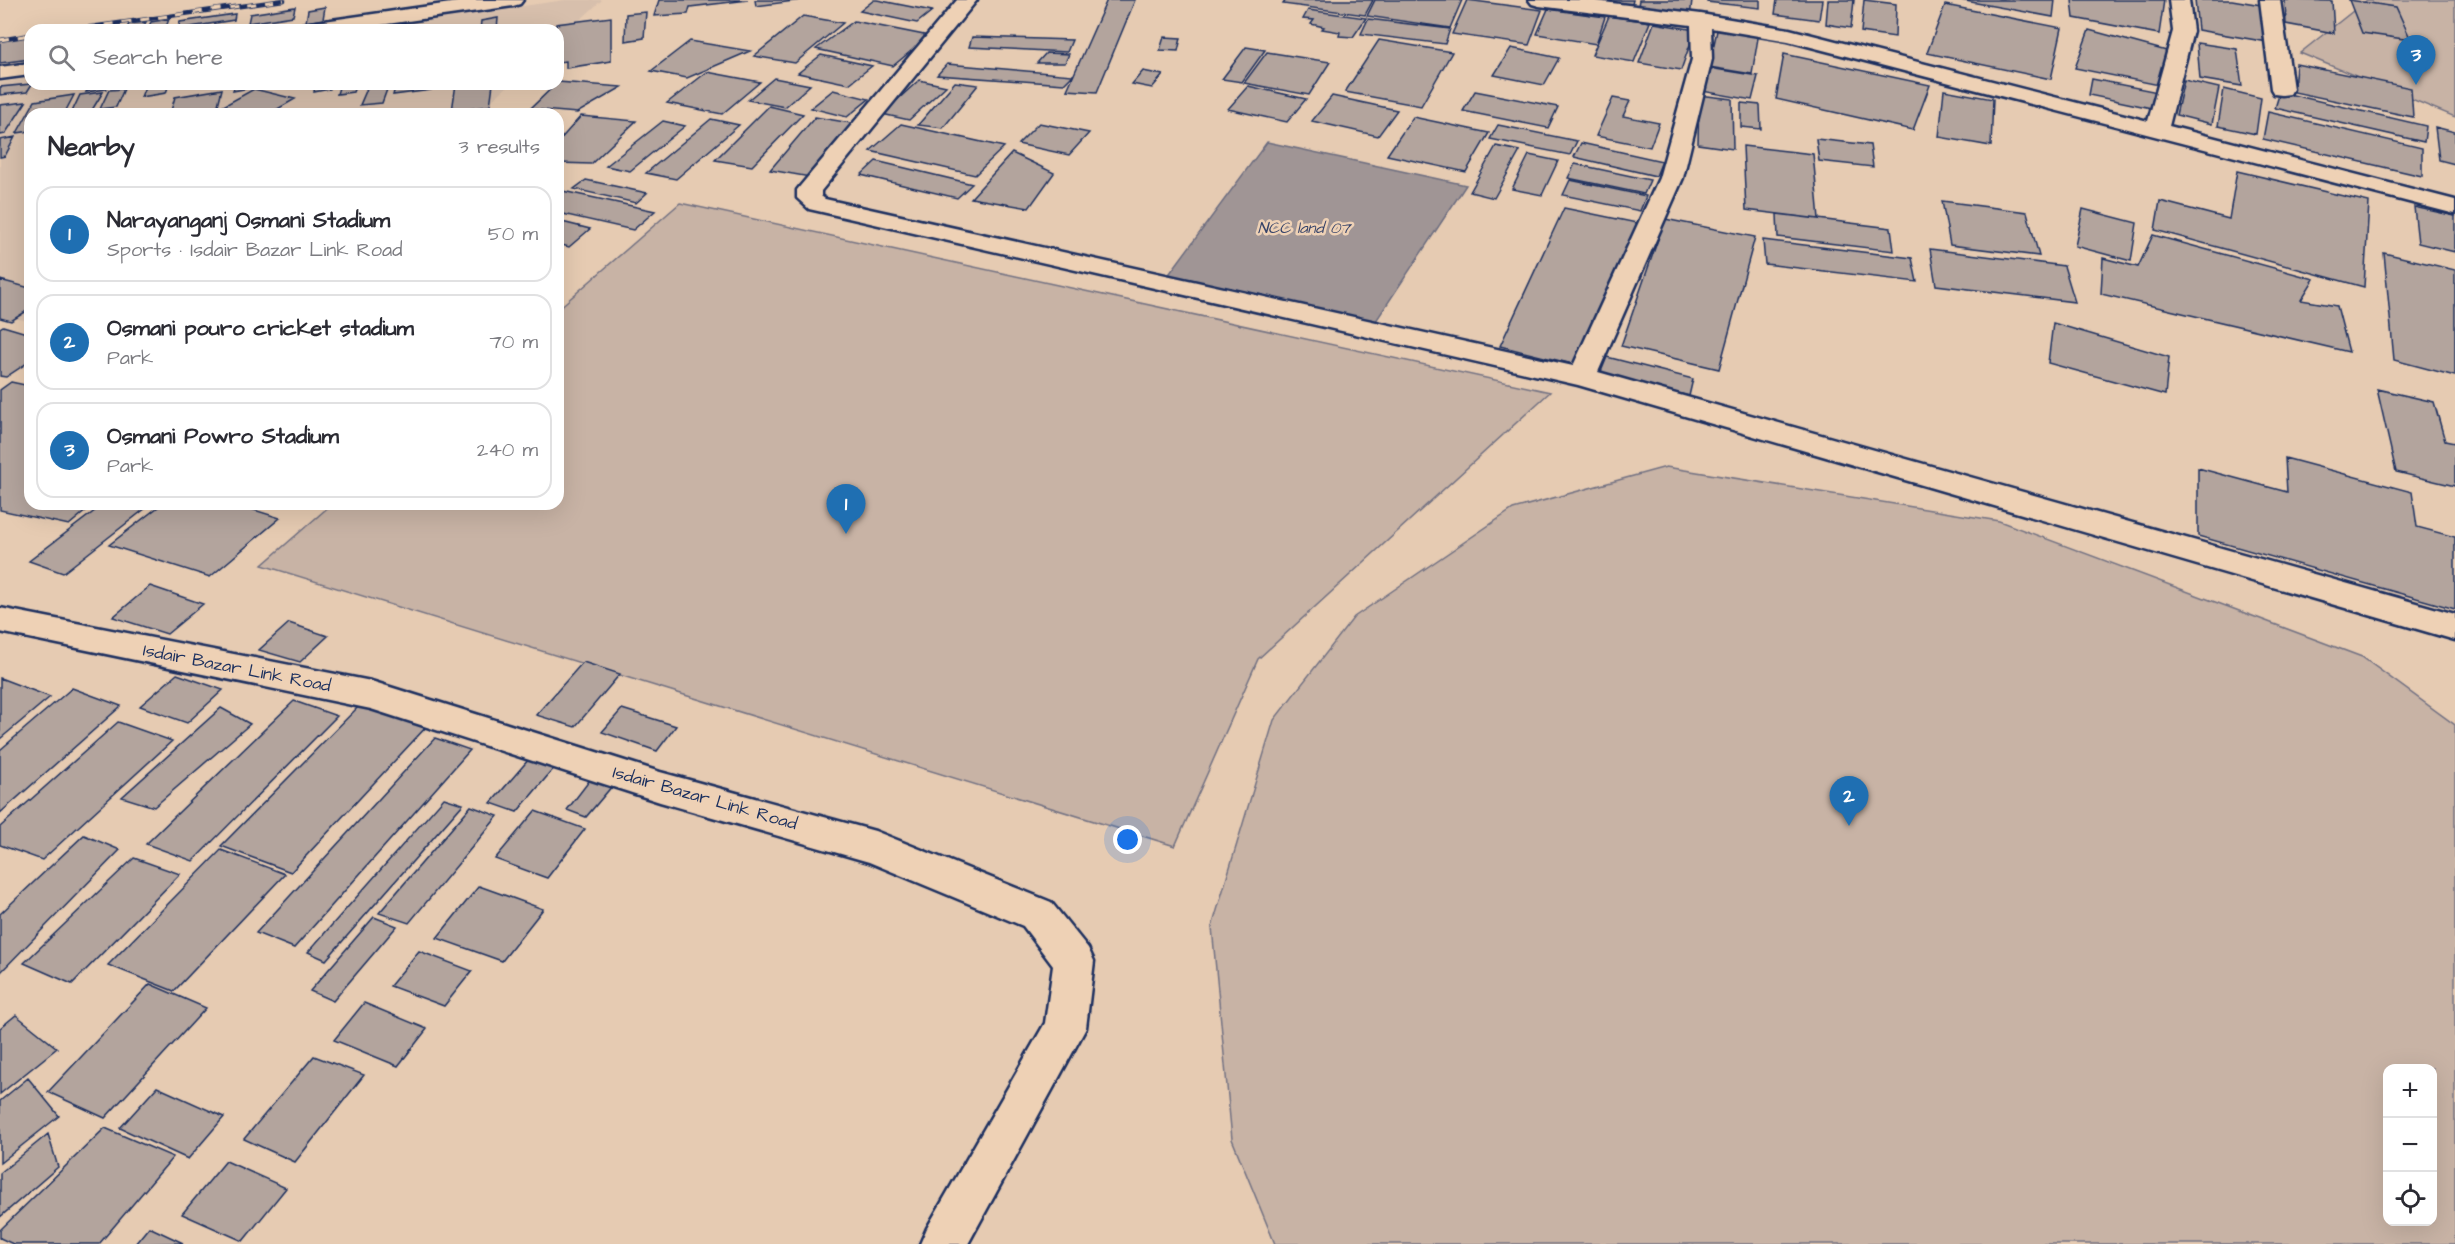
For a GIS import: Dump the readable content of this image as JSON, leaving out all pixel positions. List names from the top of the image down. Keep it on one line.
{"streets":{"street":["Isdair Bazar Link Road"]},"water":["NCC land 07"],"page":{"search":"Search here","pins":["3","1","2"],"heading":["Nearby","3 results"],"list":[{"mark":"1","name":"Narayanganj Osmani Stadium","note":"Sports · Isdair Bazar Link Road","value":"50 m"},{"mark":"2","name":"Osmani pouro cricket stadium","note":"Park","value":"70 m"},{"mark":"3","name":"Osmani Powro Stadium","note":"Park","value":"240 m"}],"map_buttons":["+","−"]}}
